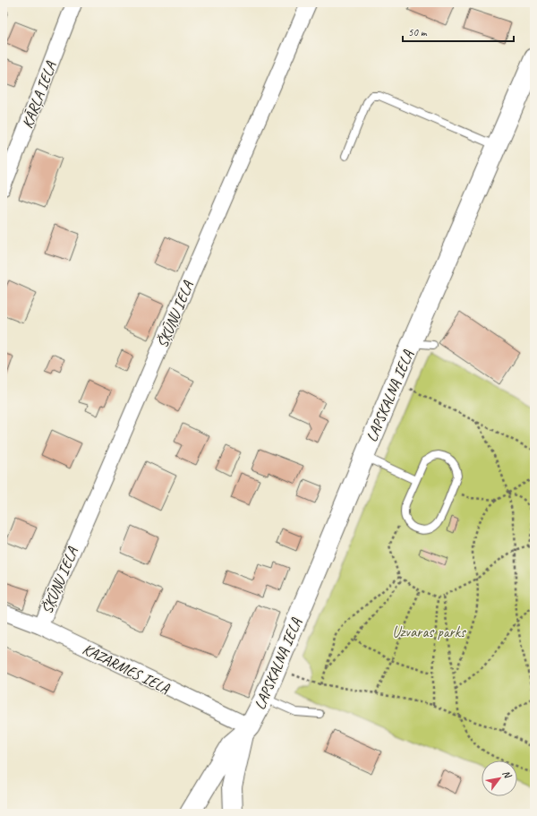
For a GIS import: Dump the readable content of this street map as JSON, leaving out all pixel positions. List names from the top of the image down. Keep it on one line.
{"streets":{"main road":["LAPSKALNA IELA"],"street":["KĀRĻA IELA","ŠĶŪŅU IELA","KAZARMES IELA"]},"crossings":[["ŠĶŪŅU IELA","KAZARMES IELA"],["LAPSKALNA IELA","KAZARMES IELA"]],"parks":["Uzvaras parks"],"scale_bar":"50 m","north":"top right"}
